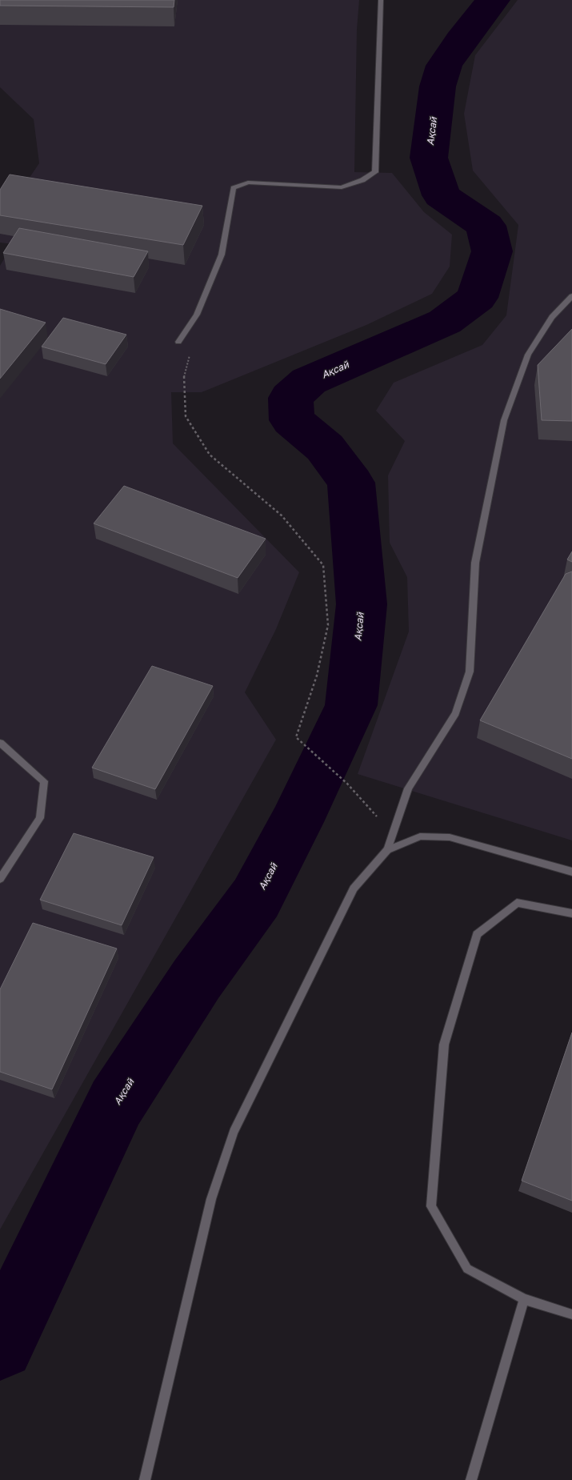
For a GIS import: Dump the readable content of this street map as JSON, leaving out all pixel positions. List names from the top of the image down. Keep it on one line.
{"water":["Ақсай"]}
